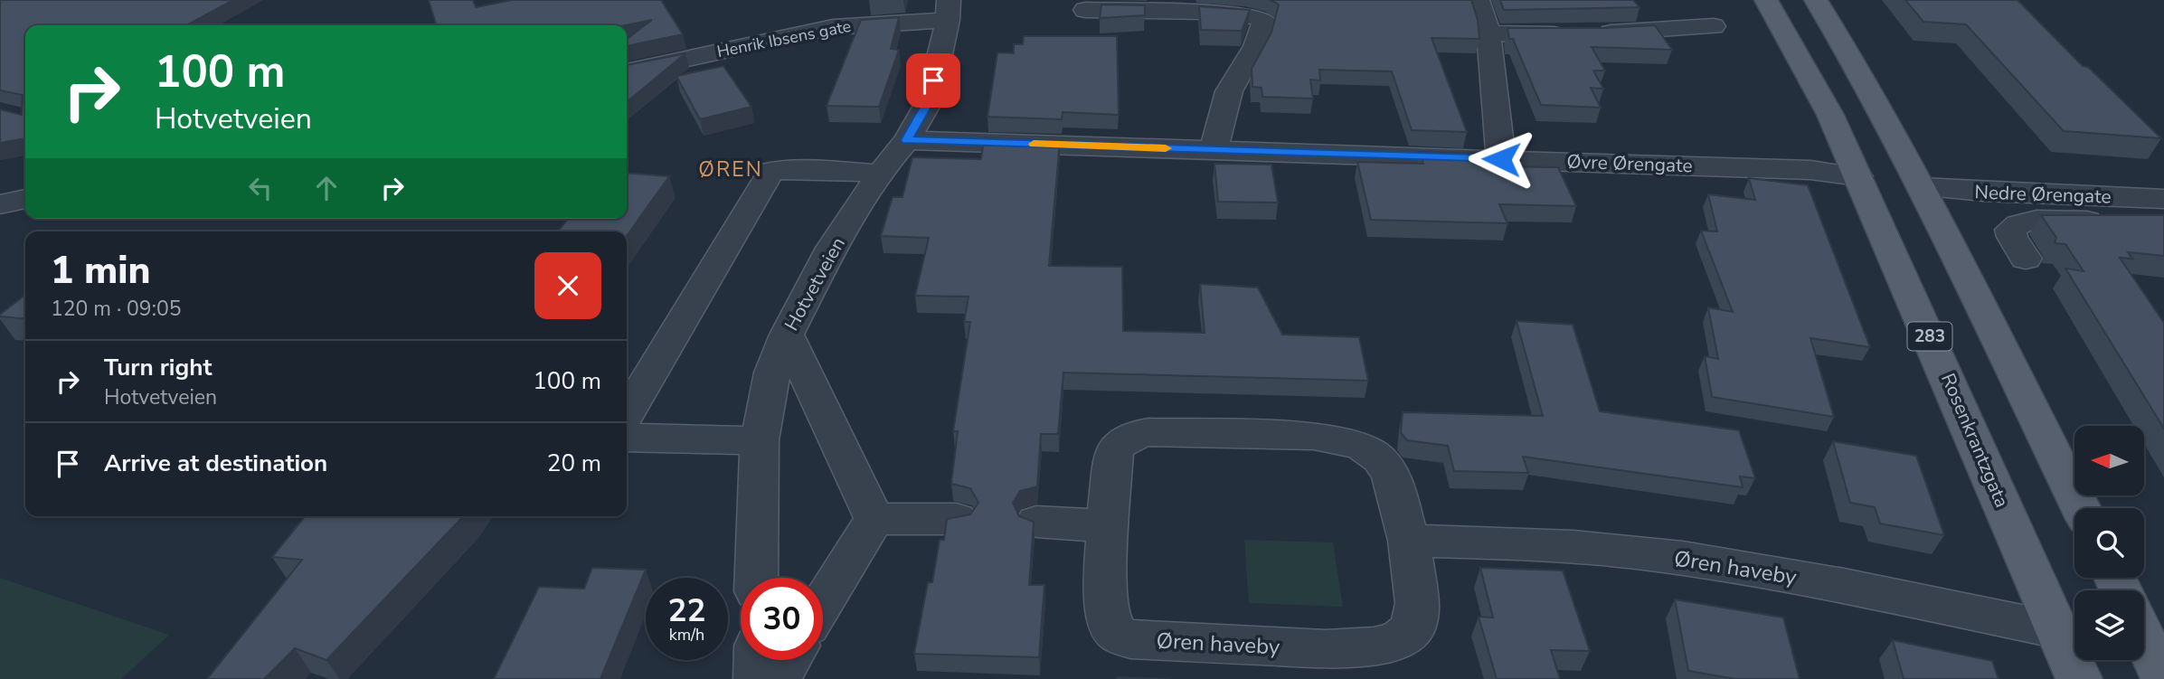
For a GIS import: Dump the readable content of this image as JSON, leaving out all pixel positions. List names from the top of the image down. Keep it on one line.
{"streets":{"main road":["283","Rosenkrantzgata"],"street":["Henrik Ibsens gate","Øvre Ørengate","Nedre Ørengate","Hotvetveien","Øren haveby"]},"crossings":[["Henrik Ibsens gate","Hotvetveien"],["Øvre Ørengate","Hotvetveien"],["Øvre Ørengate","Rosenkrantzgata"],["Rosenkrantzgata","Øren haveby"]],"districts":["ØREN"],"north":"left","page":{"turn":["100 m","Hotvetveien"],"heading":["1 min","120 m · 09:05"],"list":[{"name":"Turn right","note":"Hotvetveien","value":"100 m"},{"name":"Arrive at destination","value":"20 m"}],"speed":"22 km/h","limit":"30"}}
